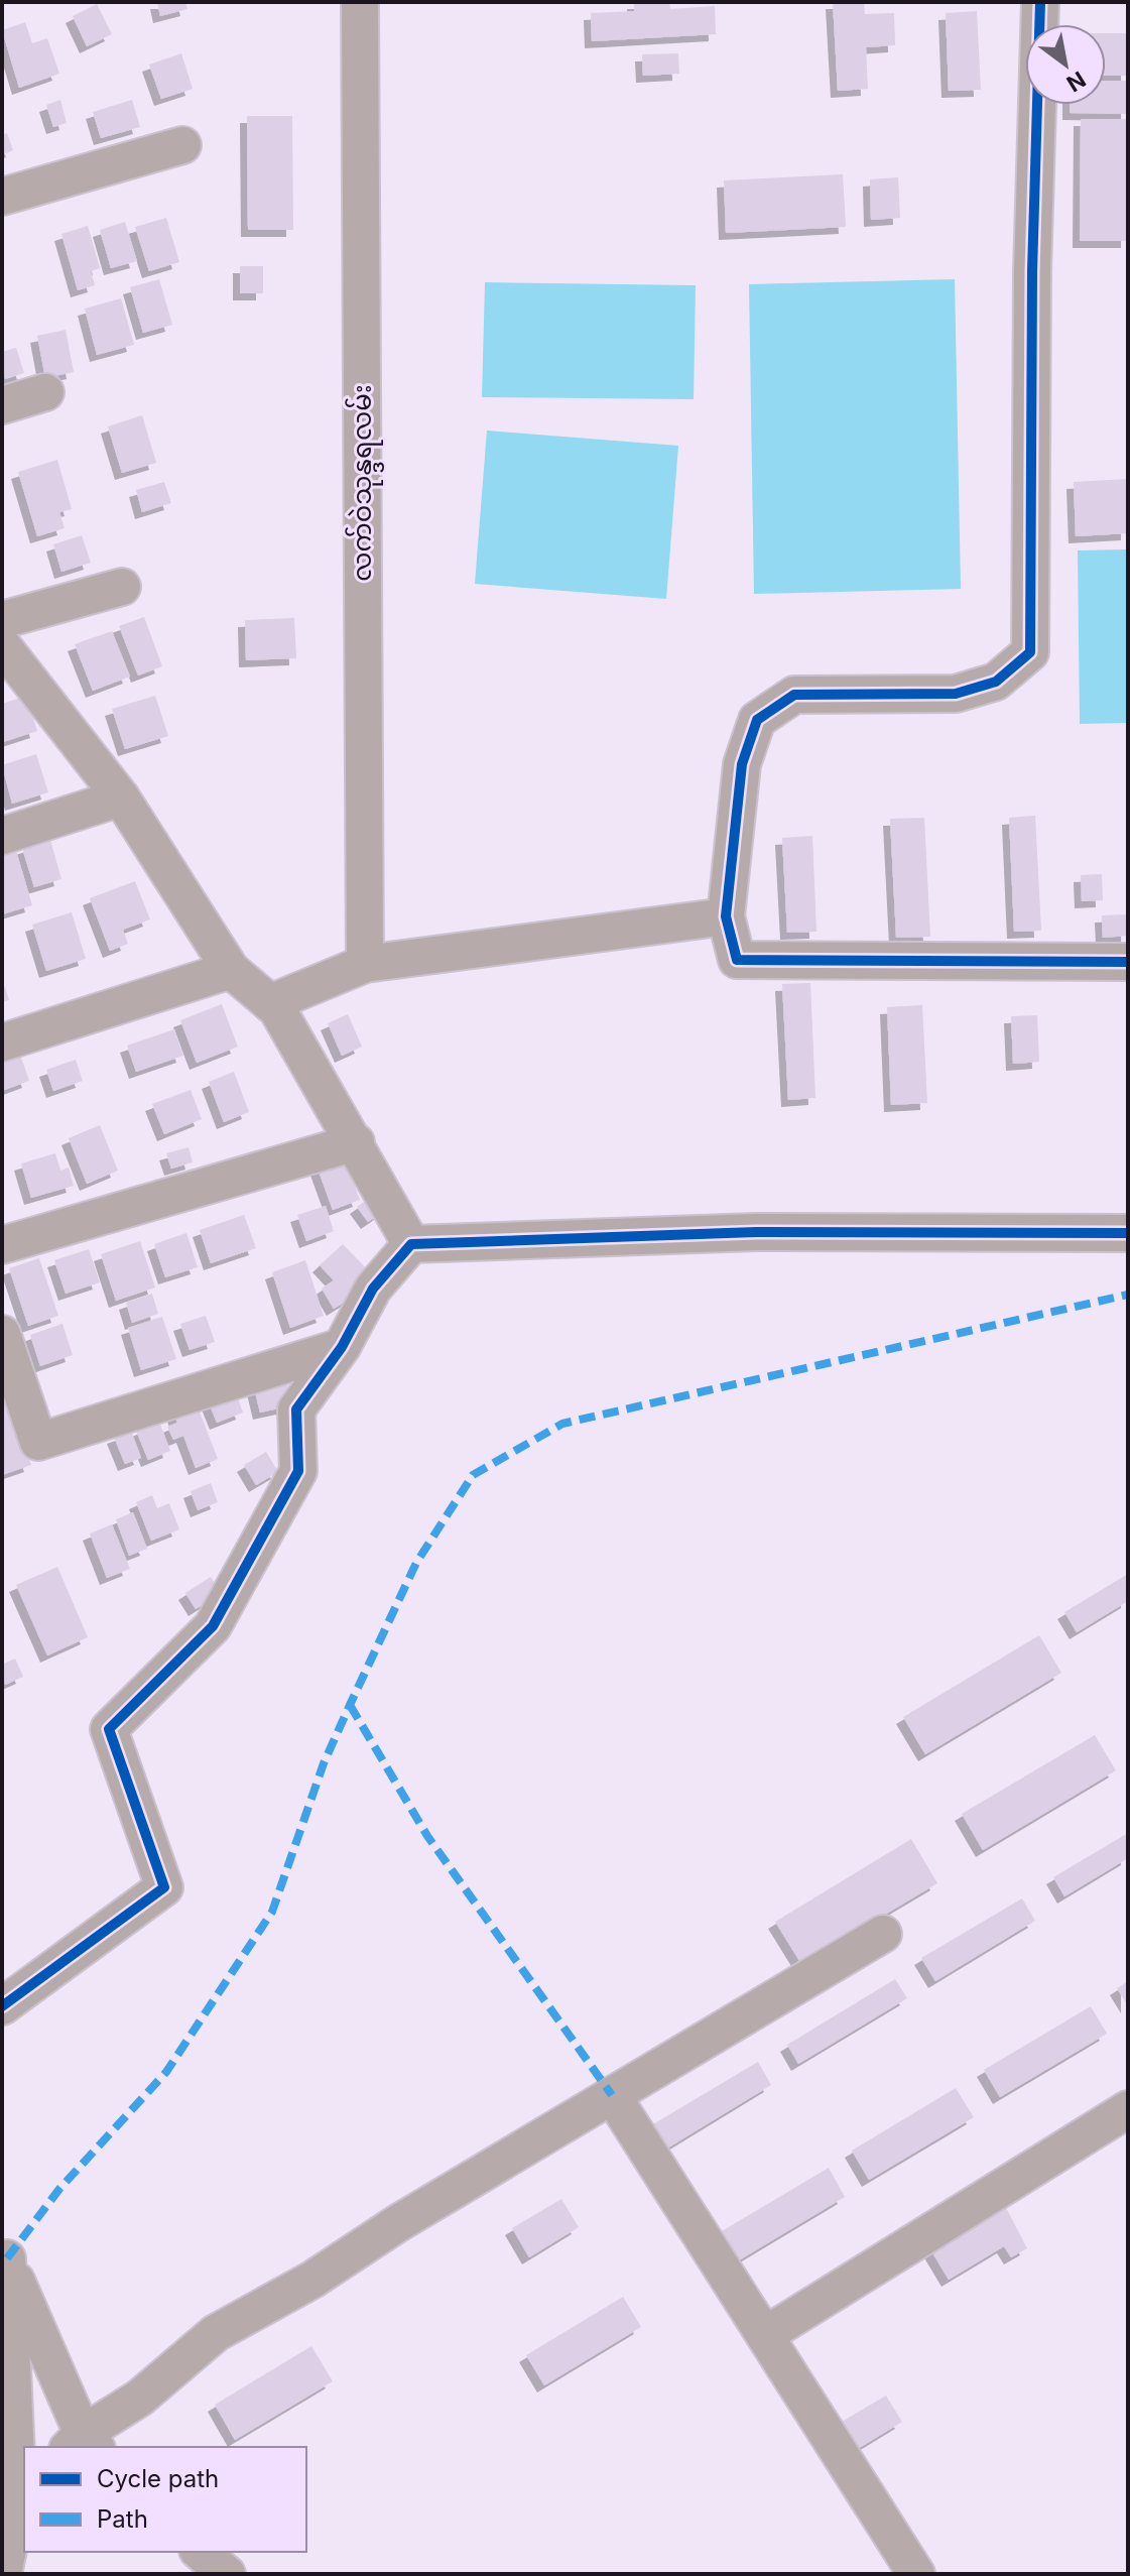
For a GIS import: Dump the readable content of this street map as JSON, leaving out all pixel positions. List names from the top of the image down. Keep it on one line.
{"streets":{"street":["လက်ဝဲသုန္ဒရလမ်း"]},"legend":["Cycle path","Path"],"north":"bottom right"}
